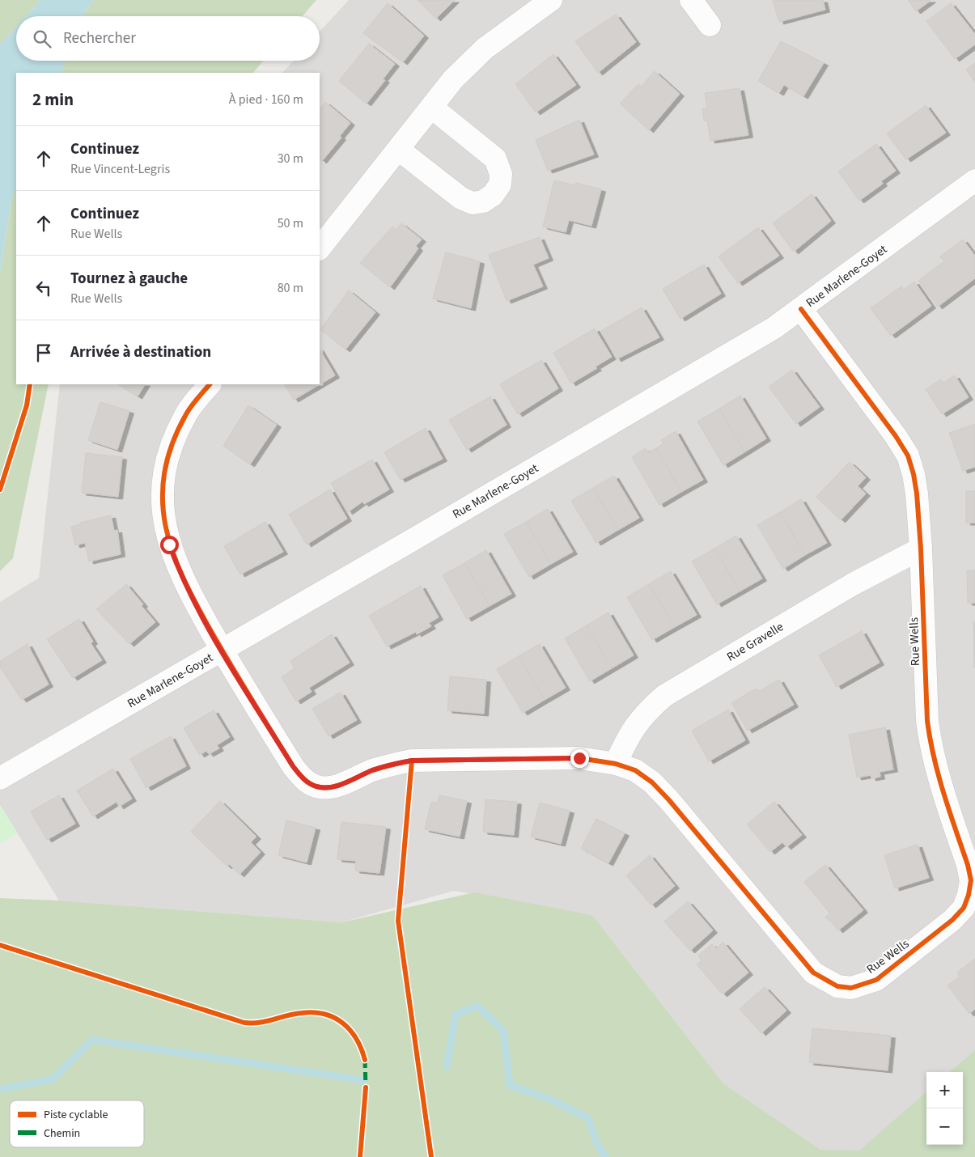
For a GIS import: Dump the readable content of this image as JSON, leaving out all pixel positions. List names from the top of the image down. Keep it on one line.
{"streets":{"street":["Rue Marlene-Goyet","Rue Gravelle","Rue Wells"]},"crossings":[["Rue Marlene-Goyet","Rue Wells"],["Rue Gravelle","Rue Wells"]],"legend":["Piste cyclable","Chemin"],"page":{"search":"Rechercher","heading":["2 min","À pied · 160 m"],"list":[["Continuez","Rue Vincent-Legris","30 m"],["Continuez","Rue Wells","50 m"],["Tournez à gauche","Rue Wells","80 m"],"Arrivée à destination"],"map_buttons":["+","−"]}}
